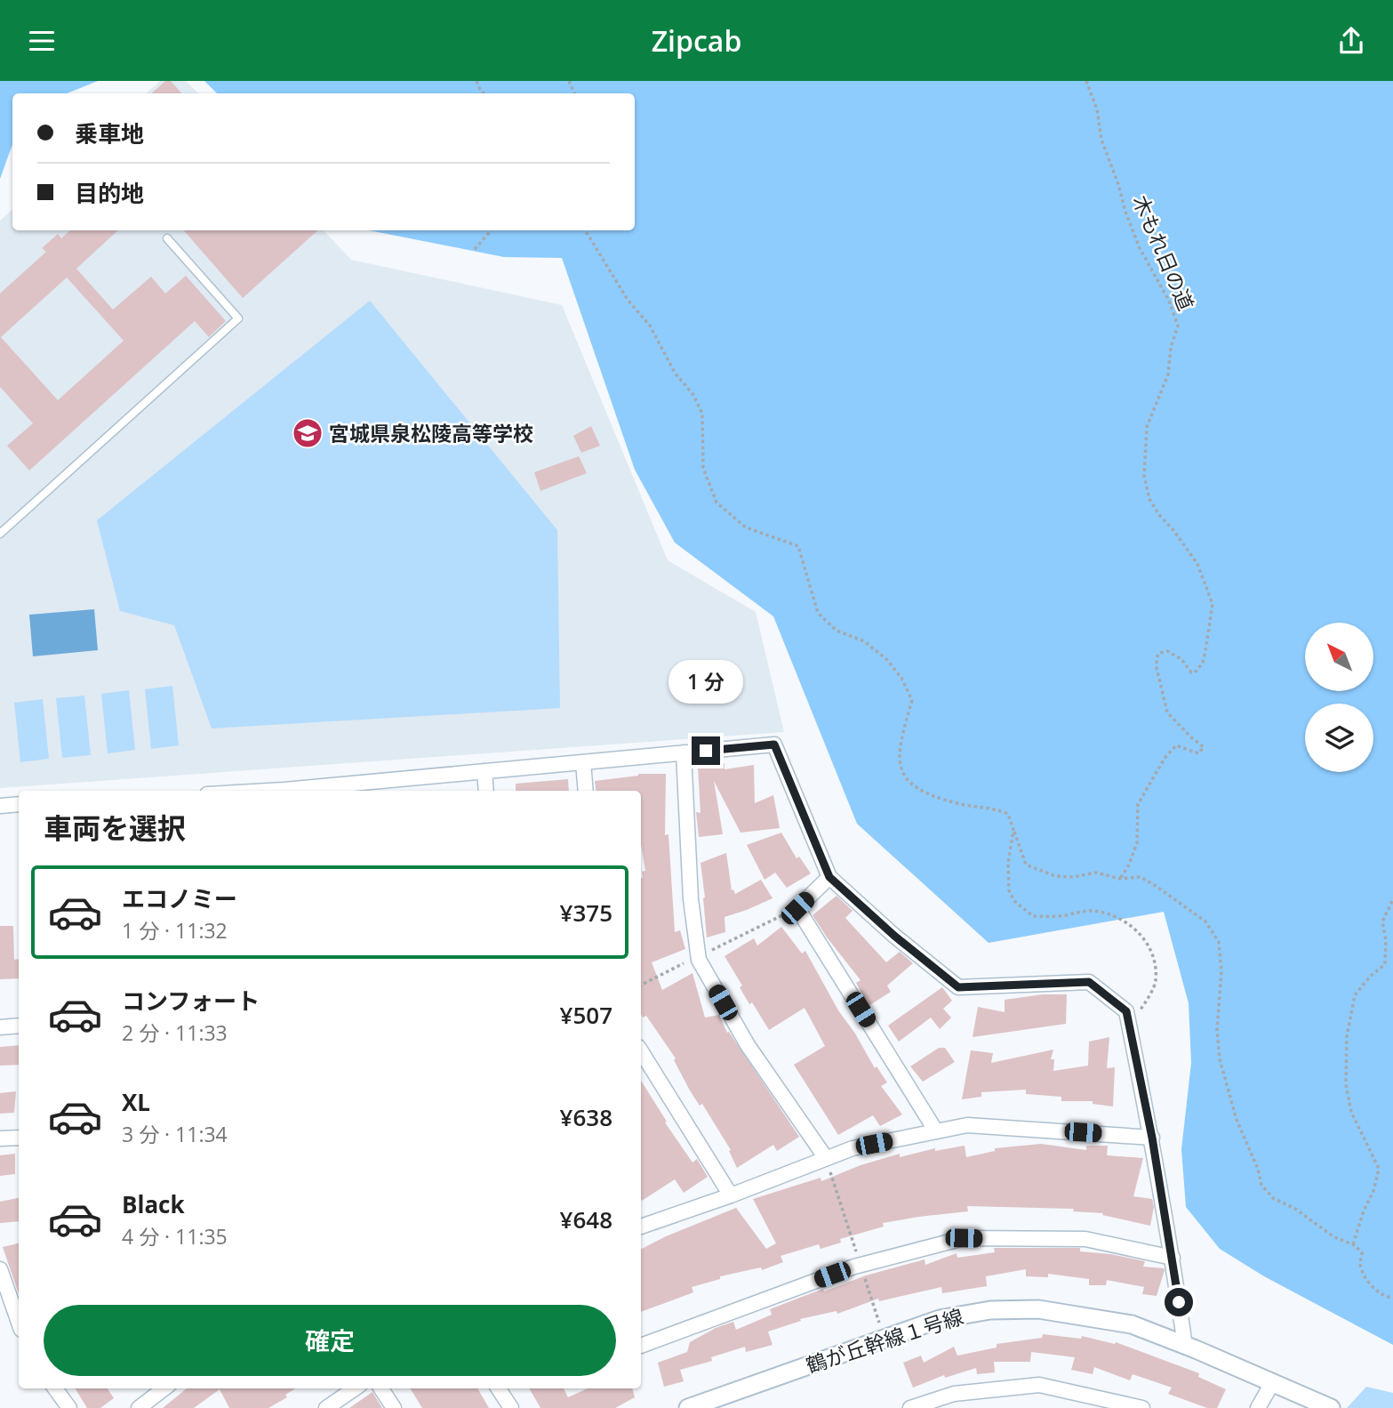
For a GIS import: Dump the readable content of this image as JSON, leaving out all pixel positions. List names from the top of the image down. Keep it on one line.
{"streets":{"street":["鶴が丘幹線１号線"],"path":["木もれ日の道"]},"places":{"school or university":["宮城県泉松陵高等学校"]},"north":"top left","page":{"header":"Zipcab","banner":["乗車地","目的地"],"bubble":"1 分","heading":"車両を選択","list":[{"name":"エコノミー","note":"1 分 · 11:32","value":"¥375"},{"name":"コンフォート","note":"2 分 · 11:33","value":"¥507"},{"name":"XL","note":"3 分 · 11:34","value":"¥638"},{"name":"Black","note":"4 分 · 11:35","value":"¥648"}],"buttons":"確定"}}
